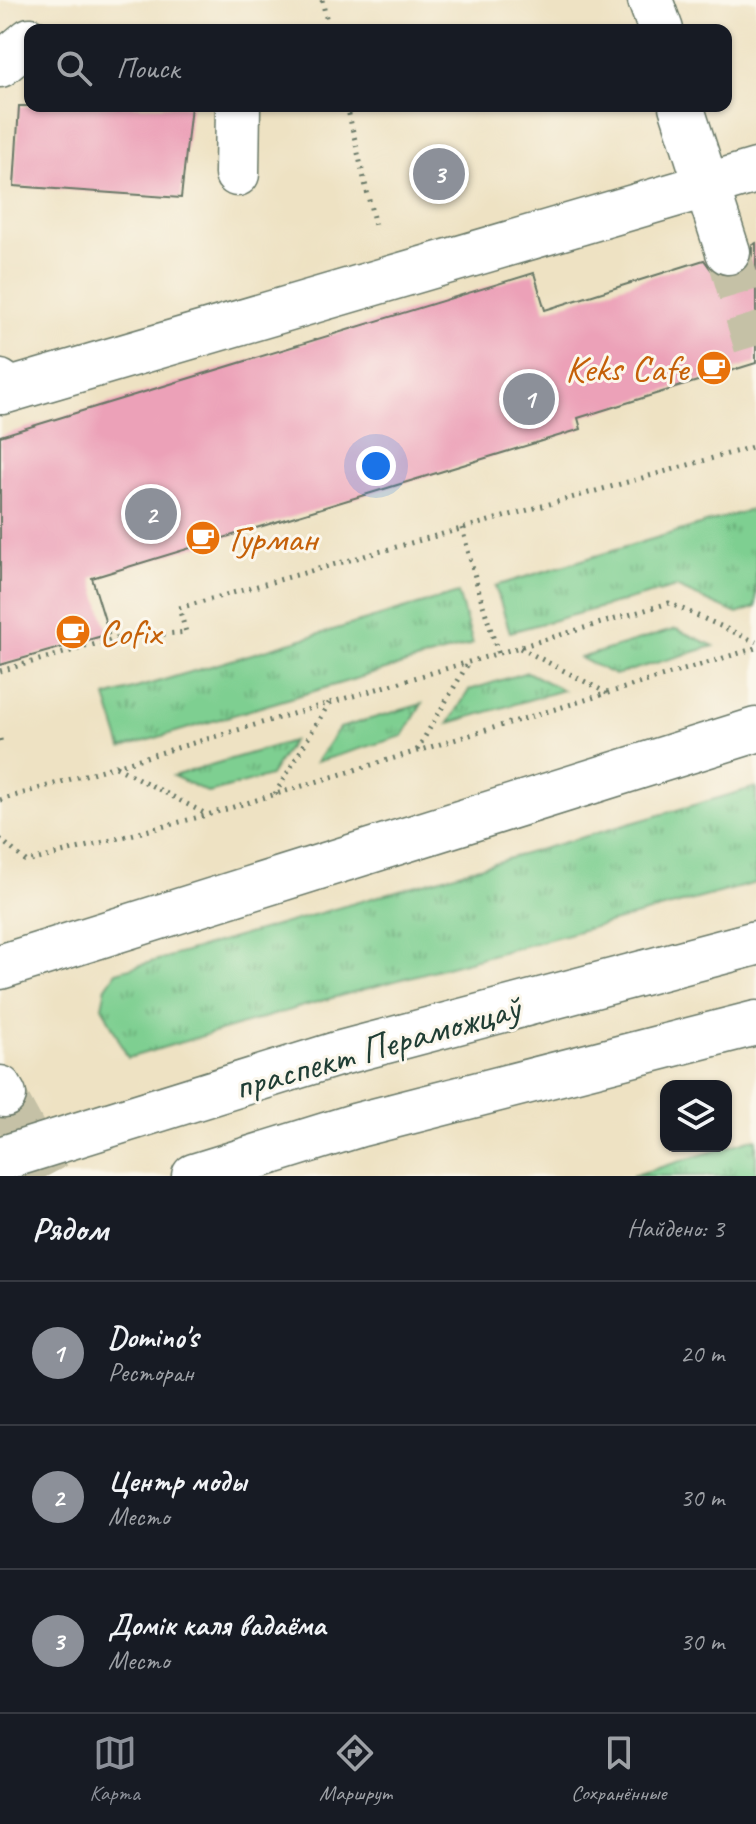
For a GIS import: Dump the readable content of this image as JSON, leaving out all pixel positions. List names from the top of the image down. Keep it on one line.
{"streets":{"main road":["праспект Пераможцаў"]},"places":{"cafe":["Keks Cafe","Гурман","Cofix"]},"page":{"search":"Поиск","pins":["3","1","2"],"heading":["Рядом","Найдено: 3"],"list":[{"mark":"1","name":"Domino's","note":"Ресторан","value":"20 m"},{"mark":"2","name":"Центр моды","note":"Место","value":"30 m"},{"mark":"3","name":"Домік каля вадаёма","note":"Место","value":"30 m"}],"nav":["Карта","Маршрут","Сохранённые"]}}
